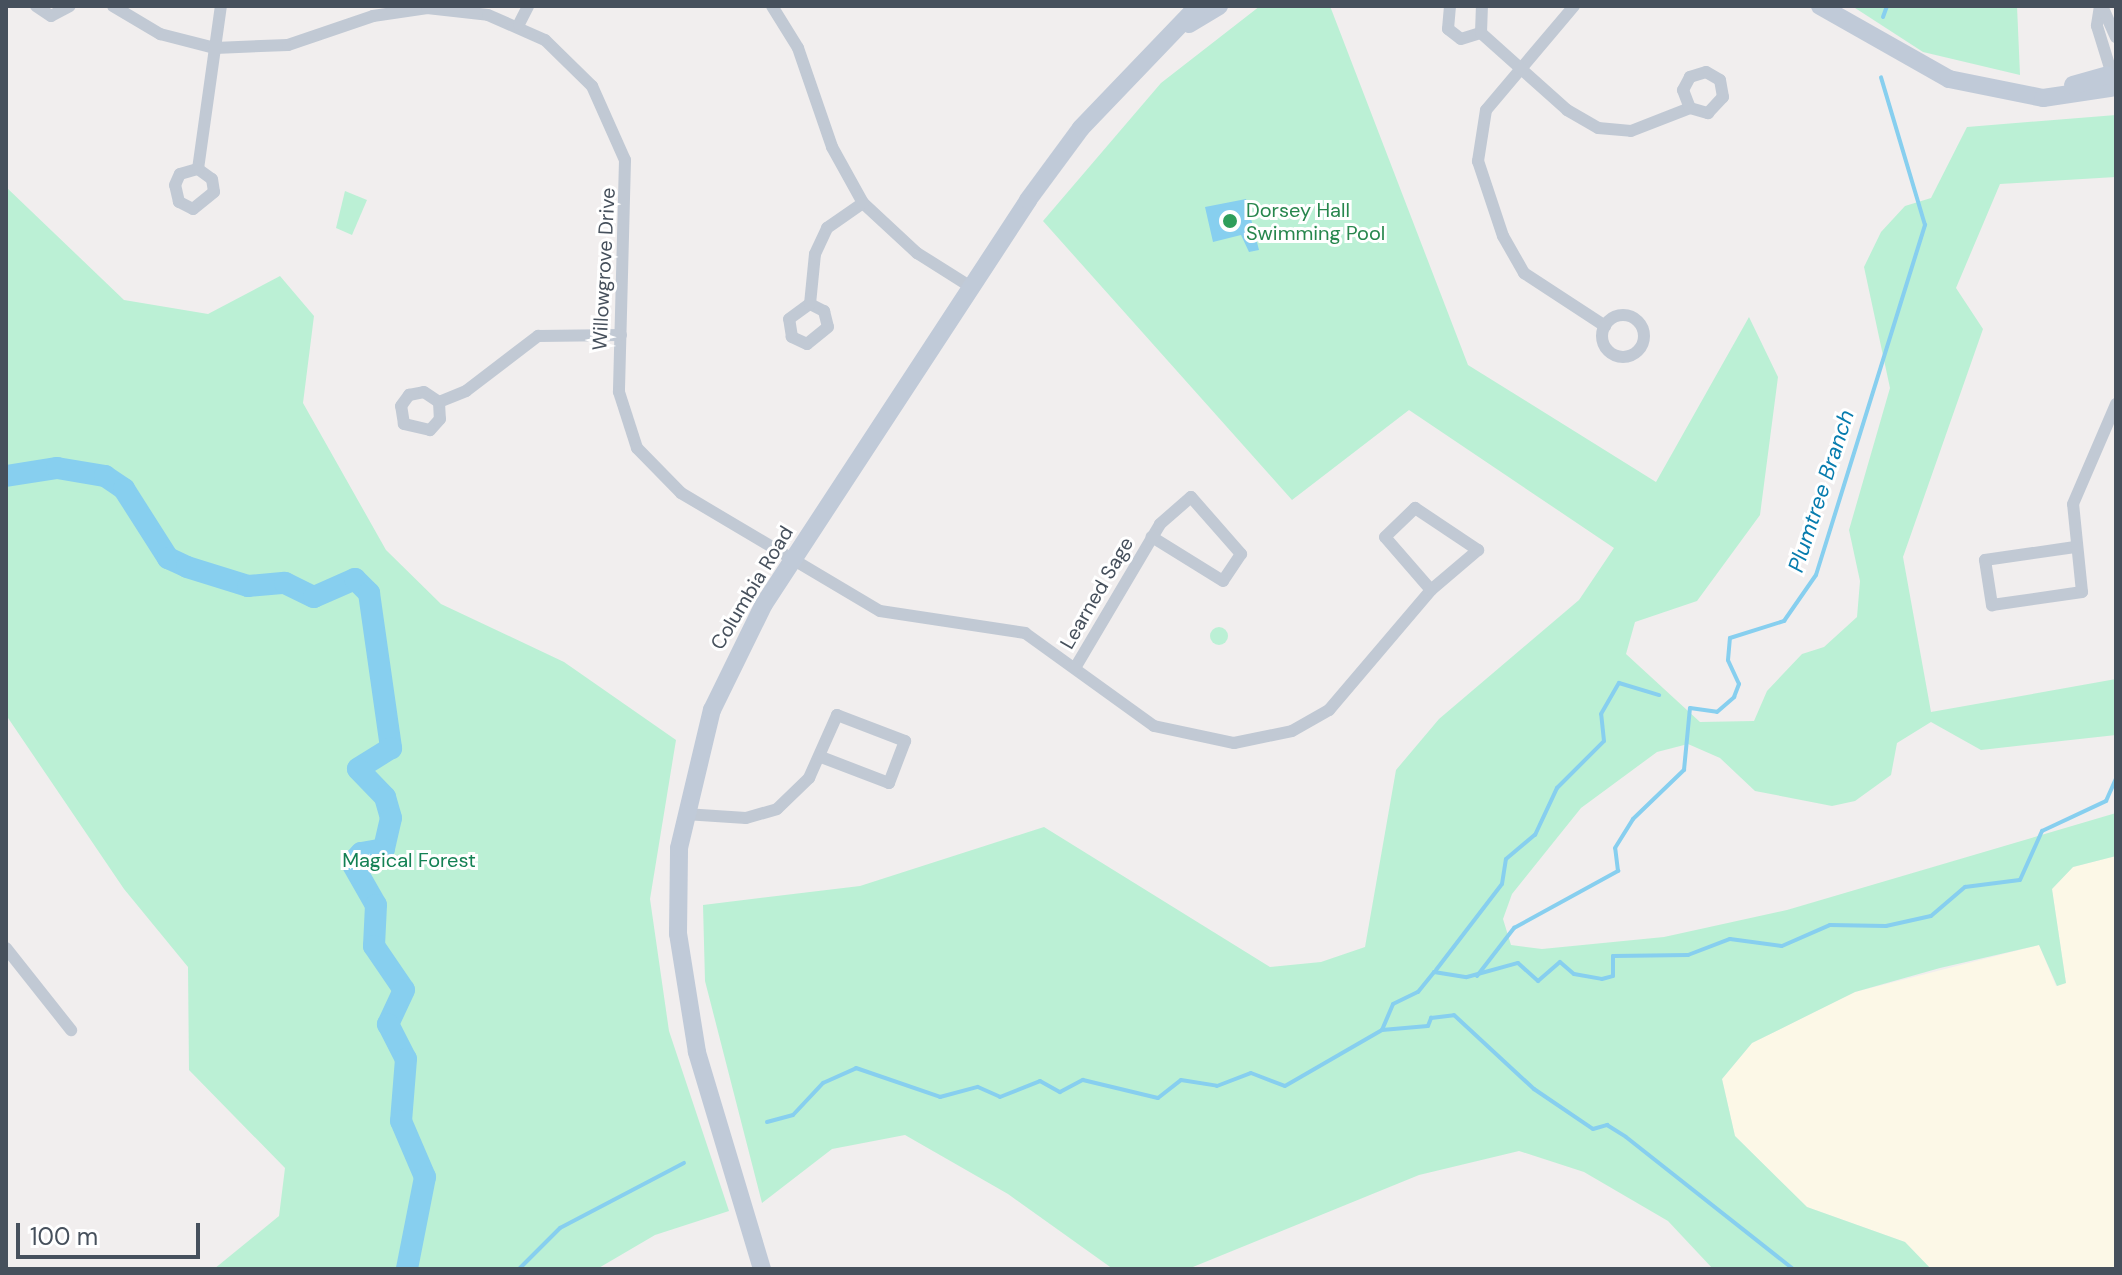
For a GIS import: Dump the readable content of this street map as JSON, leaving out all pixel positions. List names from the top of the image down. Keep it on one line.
{"streets":{"street":["Willowgrove Drive","Columbia Road","Learned Sage"]},"crossings":[["Willowgrove Drive","Columbia Road"],["Willowgrove Drive","Learned Sage"]],"water":["Plumtree Branch"],"parks":["Magical Forest"],"places":["Dorsey Hall Swimming Pool"],"scale_bar":"100 m"}
